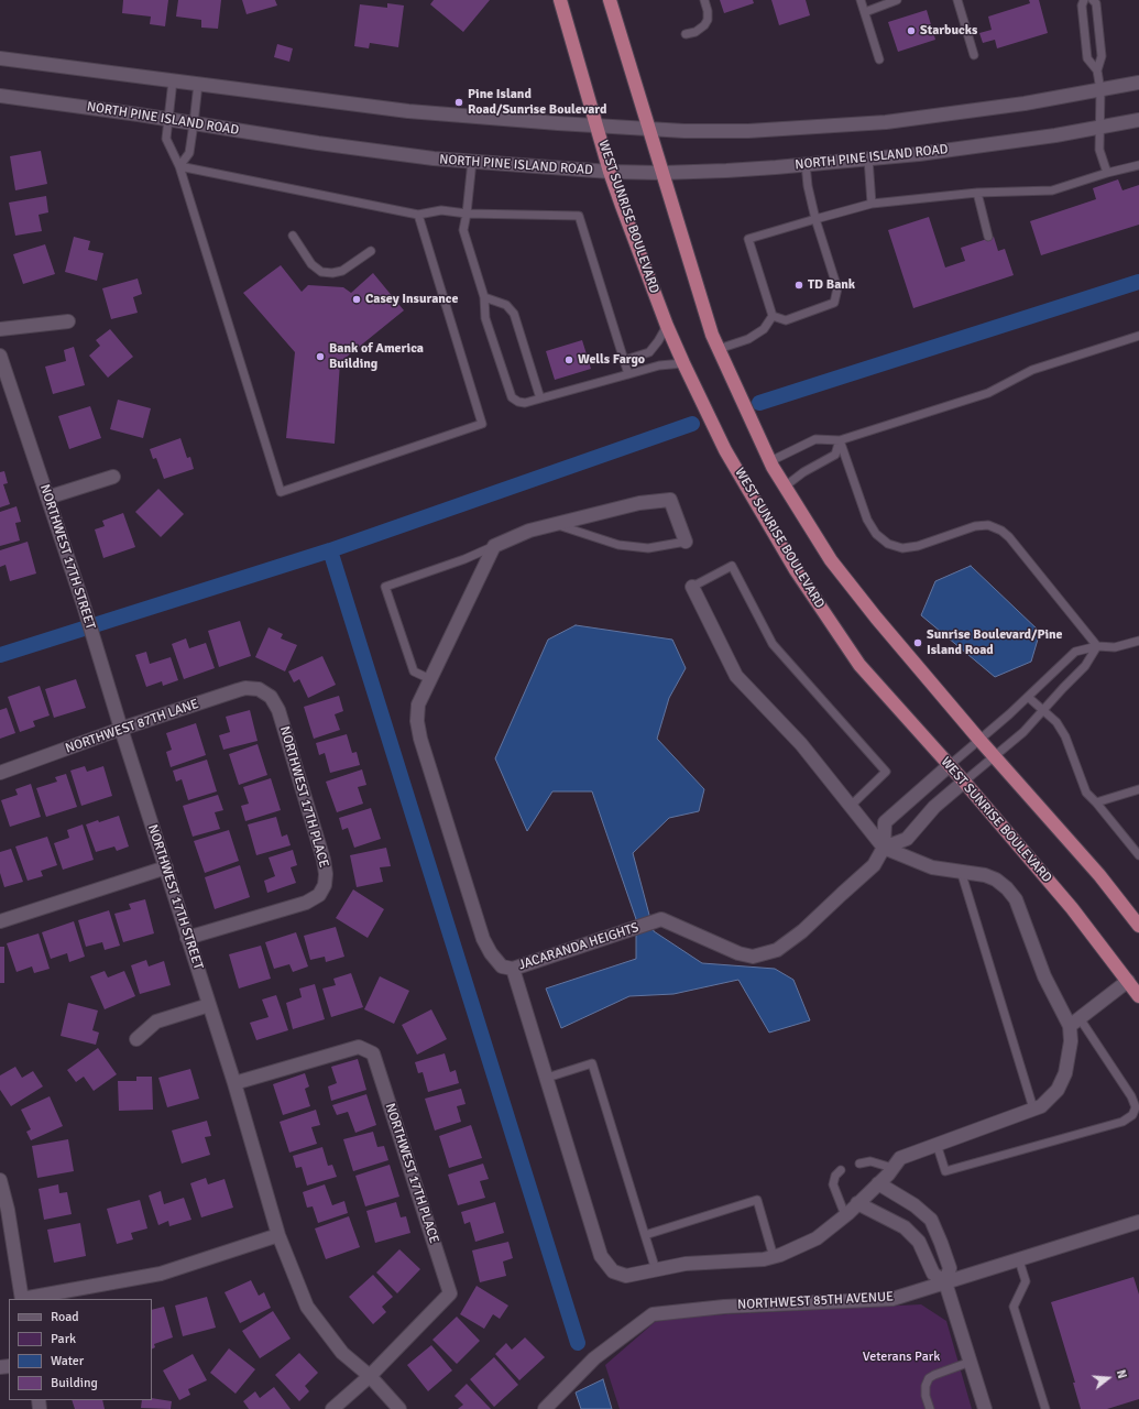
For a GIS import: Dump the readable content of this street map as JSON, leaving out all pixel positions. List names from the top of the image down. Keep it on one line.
{"streets":{"highway":["WEST SUNRISE BOULEVARD"],"street":["NORTH PINE ISLAND ROAD","NORTHWEST 17TH STREET","NORTHWEST 87TH LANE","NORTHWEST 17TH PLACE","JACARANDA HEIGHTS","NORTHWEST 85TH AVENUE"]},"crossings":[["NORTH PINE ISLAND ROAD","WEST SUNRISE BOULEVARD"],["WEST SUNRISE BOULEVARD","JACARANDA HEIGHTS"],["NORTHWEST 17TH STREET","NORTHWEST 87TH LANE"],["NORTHWEST 17TH STREET","NORTHWEST 17TH PLACE"],["NORTHWEST 87TH LANE","NORTHWEST 17TH PLACE"]],"parks":["Veterans Park"],"places":["Starbucks","Pine Island Road/Sunrise Boulevard","TD Bank","Casey Insurance","Bank of America Building","Wells Fargo","Sunrise Boulevard/Pine Island Road"],"legend":["Road","Park","Water","Building"],"north":"right"}
